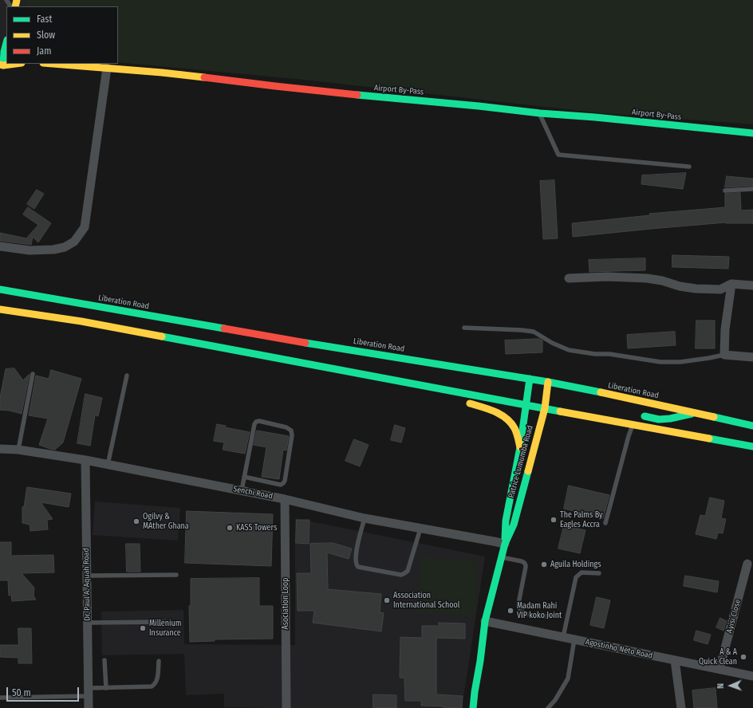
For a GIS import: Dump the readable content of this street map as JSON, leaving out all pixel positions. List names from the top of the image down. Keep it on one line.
{"streets":{"main road":["Airport By-Pass","Liberation Road","Patrice Lumumba Road"],"street":["Senchi Road","Dr. Paul A. Aquah Road","Asociation Loop","Ayisi Close","Agostinho Neto Road"]},"crossings":[["Liberation Road","Patrice Lumumba Road"],["Patrice Lumumba Road","Senchi Road"],["Patrice Lumumba Road","Agostinho Neto Road"],["Senchi Road","Dr. Paul A. Aquah Road"],["Senchi Road","Asociation Loop"],["Ayisi Close","Agostinho Neto Road"]],"places":["The Palms By Eagles Accra","Ogilvy & MAther Ghana","KASS Towers","Aguila Holdings","Association International School","Madam Rahi VIP koko Joint","Millenium Insurance","A & A Quick Clean"],"legend":["Fast","Slow","Jam"],"scale_bar":"50 m","north":"left"}
